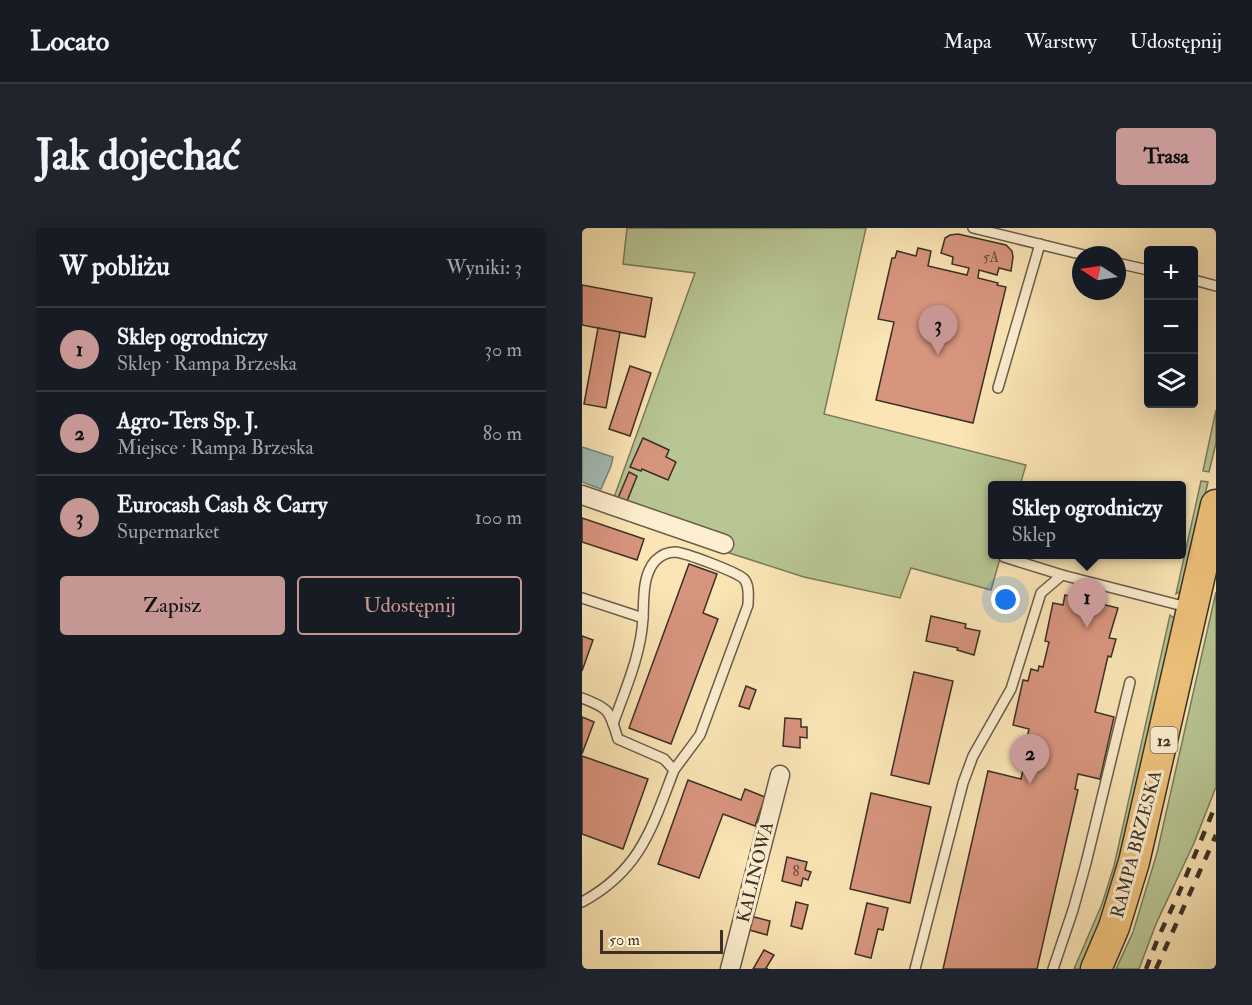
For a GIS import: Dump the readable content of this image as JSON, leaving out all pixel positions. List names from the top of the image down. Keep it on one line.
{"streets":{"highway":["12","RAMPA BRZESKA"],"street":["KALINOWA"]},"house_numbers":["5A","8"],"scale_bar":"50 m","north":"left","page":{"header":"Locato","nav":["Mapa","Warstwy","Udostępnij"],"buttons":["Trasa",["Zapisz","Udostępnij"]],"title":"Jak dojechać","heading":["W pobliżu","Wyniki: 3"],"map_buttons":["+","−"],"pins":["3","1","2"],"list":[{"mark":"1","name":"Sklep ogrodniczy","note":"Sklep · Rampa Brzeska","value":"30 m"},{"mark":"2","name":"Agro-Ters Sp. J.","note":"Miejsce · Rampa Brzeska","value":"80 m"},{"mark":"3","name":"Eurocash Cash & Carry","note":"Supermarket","value":"100 m"}],"popup":["Sklep ogrodniczy","Sklep"],"scale":"50 m"}}
